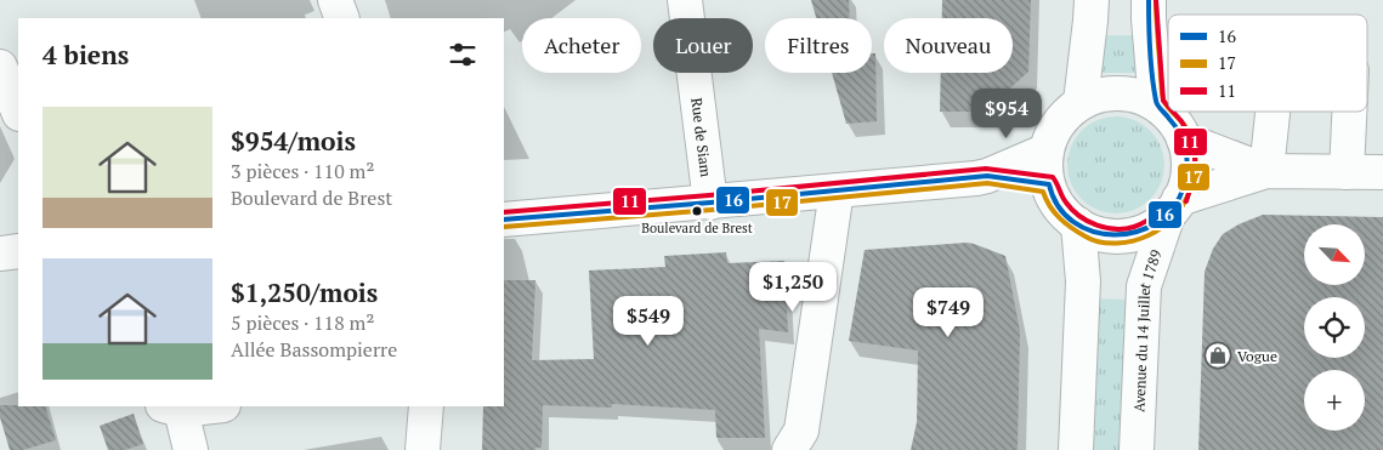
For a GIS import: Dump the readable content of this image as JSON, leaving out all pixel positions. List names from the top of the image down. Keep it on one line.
{"streets":{"main road":["Rue de Siam","Avenue du 14 Juillet 1789"]},"places":{"other":["Boulevard de Brest"],"shop":["Vogue"]},"lines":["transit line 16","transit line 17","transit line 11"],"legend":["16","17","11"],"north":"bottom right","page":{"chip":["Acheter","Louer","Filtres","Nouveau"],"heading":"4 biens","price":["$954","$1,250","$749","$549"],"list":[{"name":"$954/mois","note":"3 pièces · 110 m² · Boulevard de Brest"},{"name":"$1,250/mois","note":"5 pièces · 118 m² · Allée Bassompierre"}],"map_buttons":"+"}}
